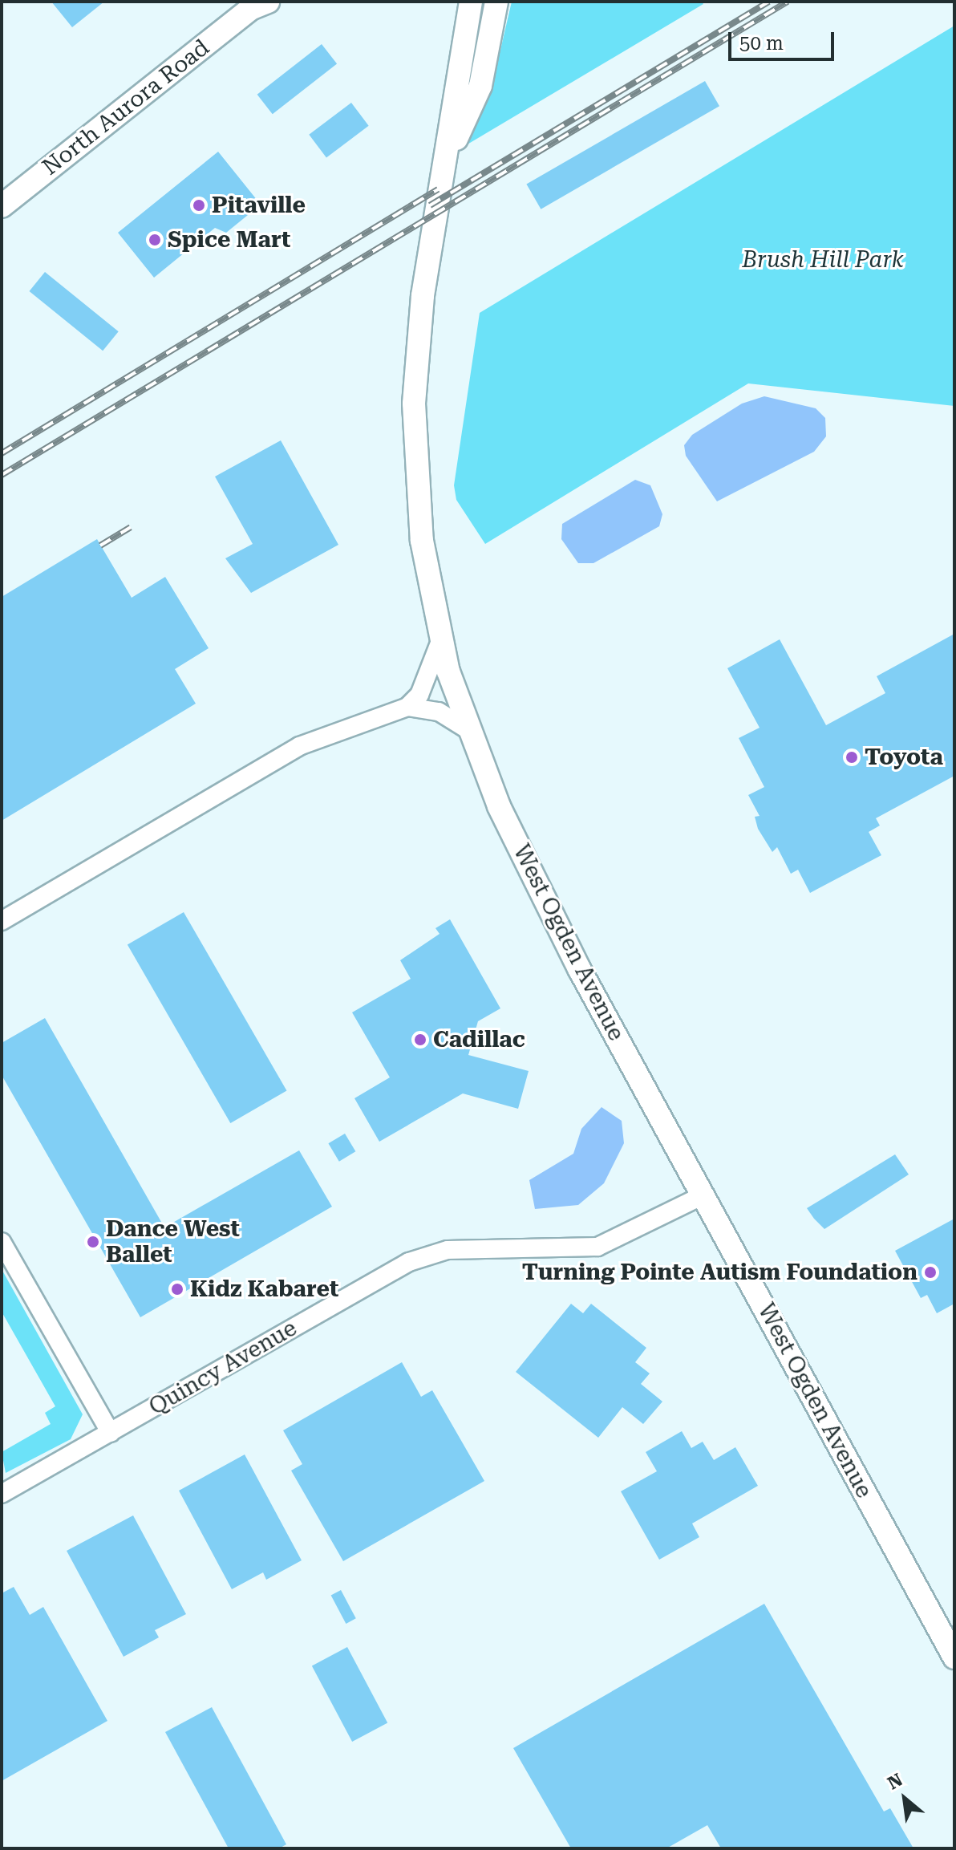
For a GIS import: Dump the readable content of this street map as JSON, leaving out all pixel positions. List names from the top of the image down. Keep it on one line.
{"streets":{"main road":["North Aurora Road","West Ogden Avenue"],"street":["Quincy Avenue"]},"crossings":[["West Ogden Avenue","Quincy Avenue"]],"parks":["Brush Hill Park"],"places":["Pitaville","Spice Mart","Toyota","Cadillac","Dance West Ballet","Turning Pointe Autism Foundation","Kidz Kabaret"],"scale_bar":"50 m","north":"top left"}
